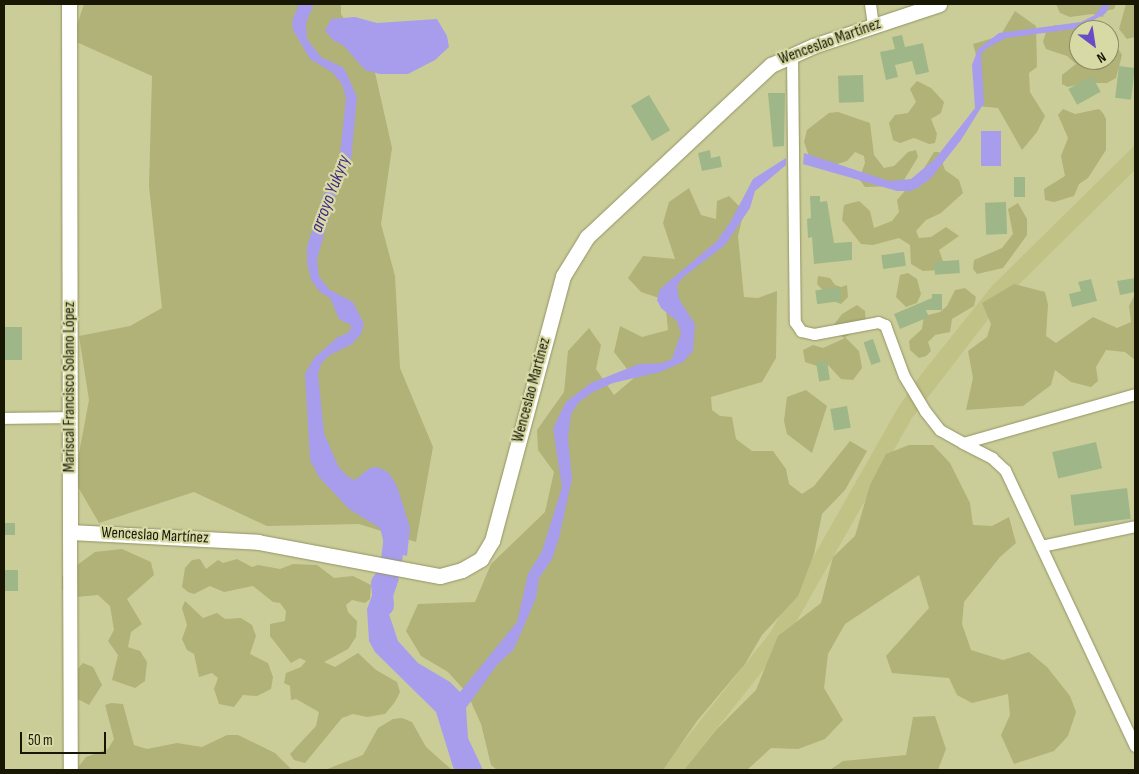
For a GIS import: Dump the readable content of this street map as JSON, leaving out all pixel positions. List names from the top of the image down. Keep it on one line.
{"streets":{"main road":["Wenceslao Martínez","Mariscal Francisco Solano López"]},"crossings":[["Wenceslao Martínez","Mariscal Francisco Solano López"]],"water":["arroyo Yukyry"],"scale_bar":"50 m","north":"bottom right"}
